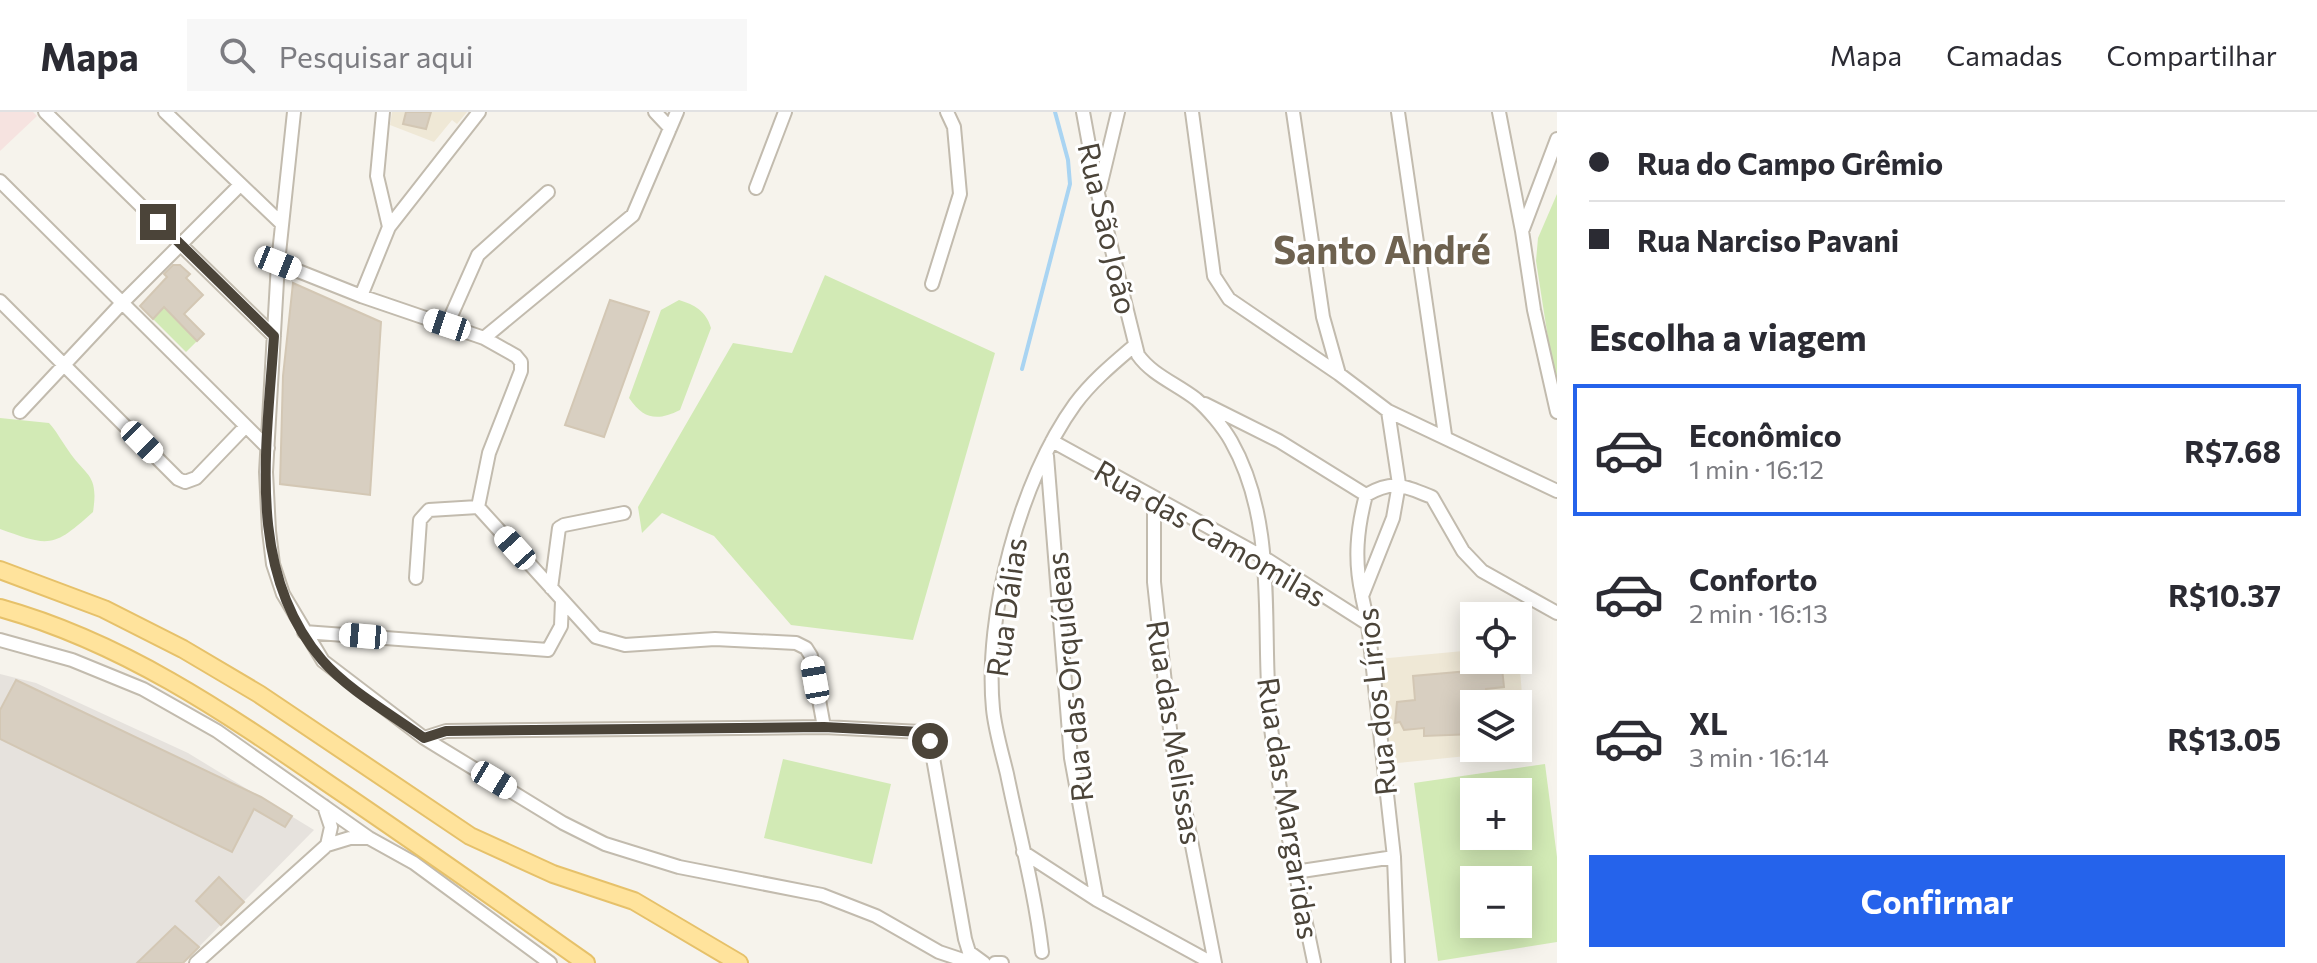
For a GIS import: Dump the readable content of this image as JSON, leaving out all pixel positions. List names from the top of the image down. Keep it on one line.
{"streets":{"street":["Rua São João","Rua das Camomilas","Rua Dálias","Rua das Orquídeas","Rua dos Lírios","Rua das Melissas","Rua das Margaridas"]},"crossings":[["Rua São João","Rua Dálias"],["Rua das Camomilas","Rua Dálias"],["Rua das Camomilas","Rua das Orquídeas"],["Rua das Camomilas","Rua dos Lírios"],["Rua das Camomilas","Rua das Melissas"],["Rua das Camomilas","Rua das Margaridas"],["Rua Dálias","Rua das Orquídeas"]],"districts":["Santo André"],"page":{"header":"Mapa","search":"Pesquisar aqui","nav":["Mapa","Camadas","Compartilhar"],"banner":["Rua do Campo Grêmio","Rua Narciso Pavani"],"heading":"Escolha a viagem","list":[{"name":"Econômico","note":"1 min · 16:12","value":"R$7.68"},{"name":"Conforto","note":"2 min · 16:13","value":"R$10.37"},{"name":"XL","note":"3 min · 16:14","value":"R$13.05"}],"map_buttons":["+","−"],"buttons":"Confirmar"}}
